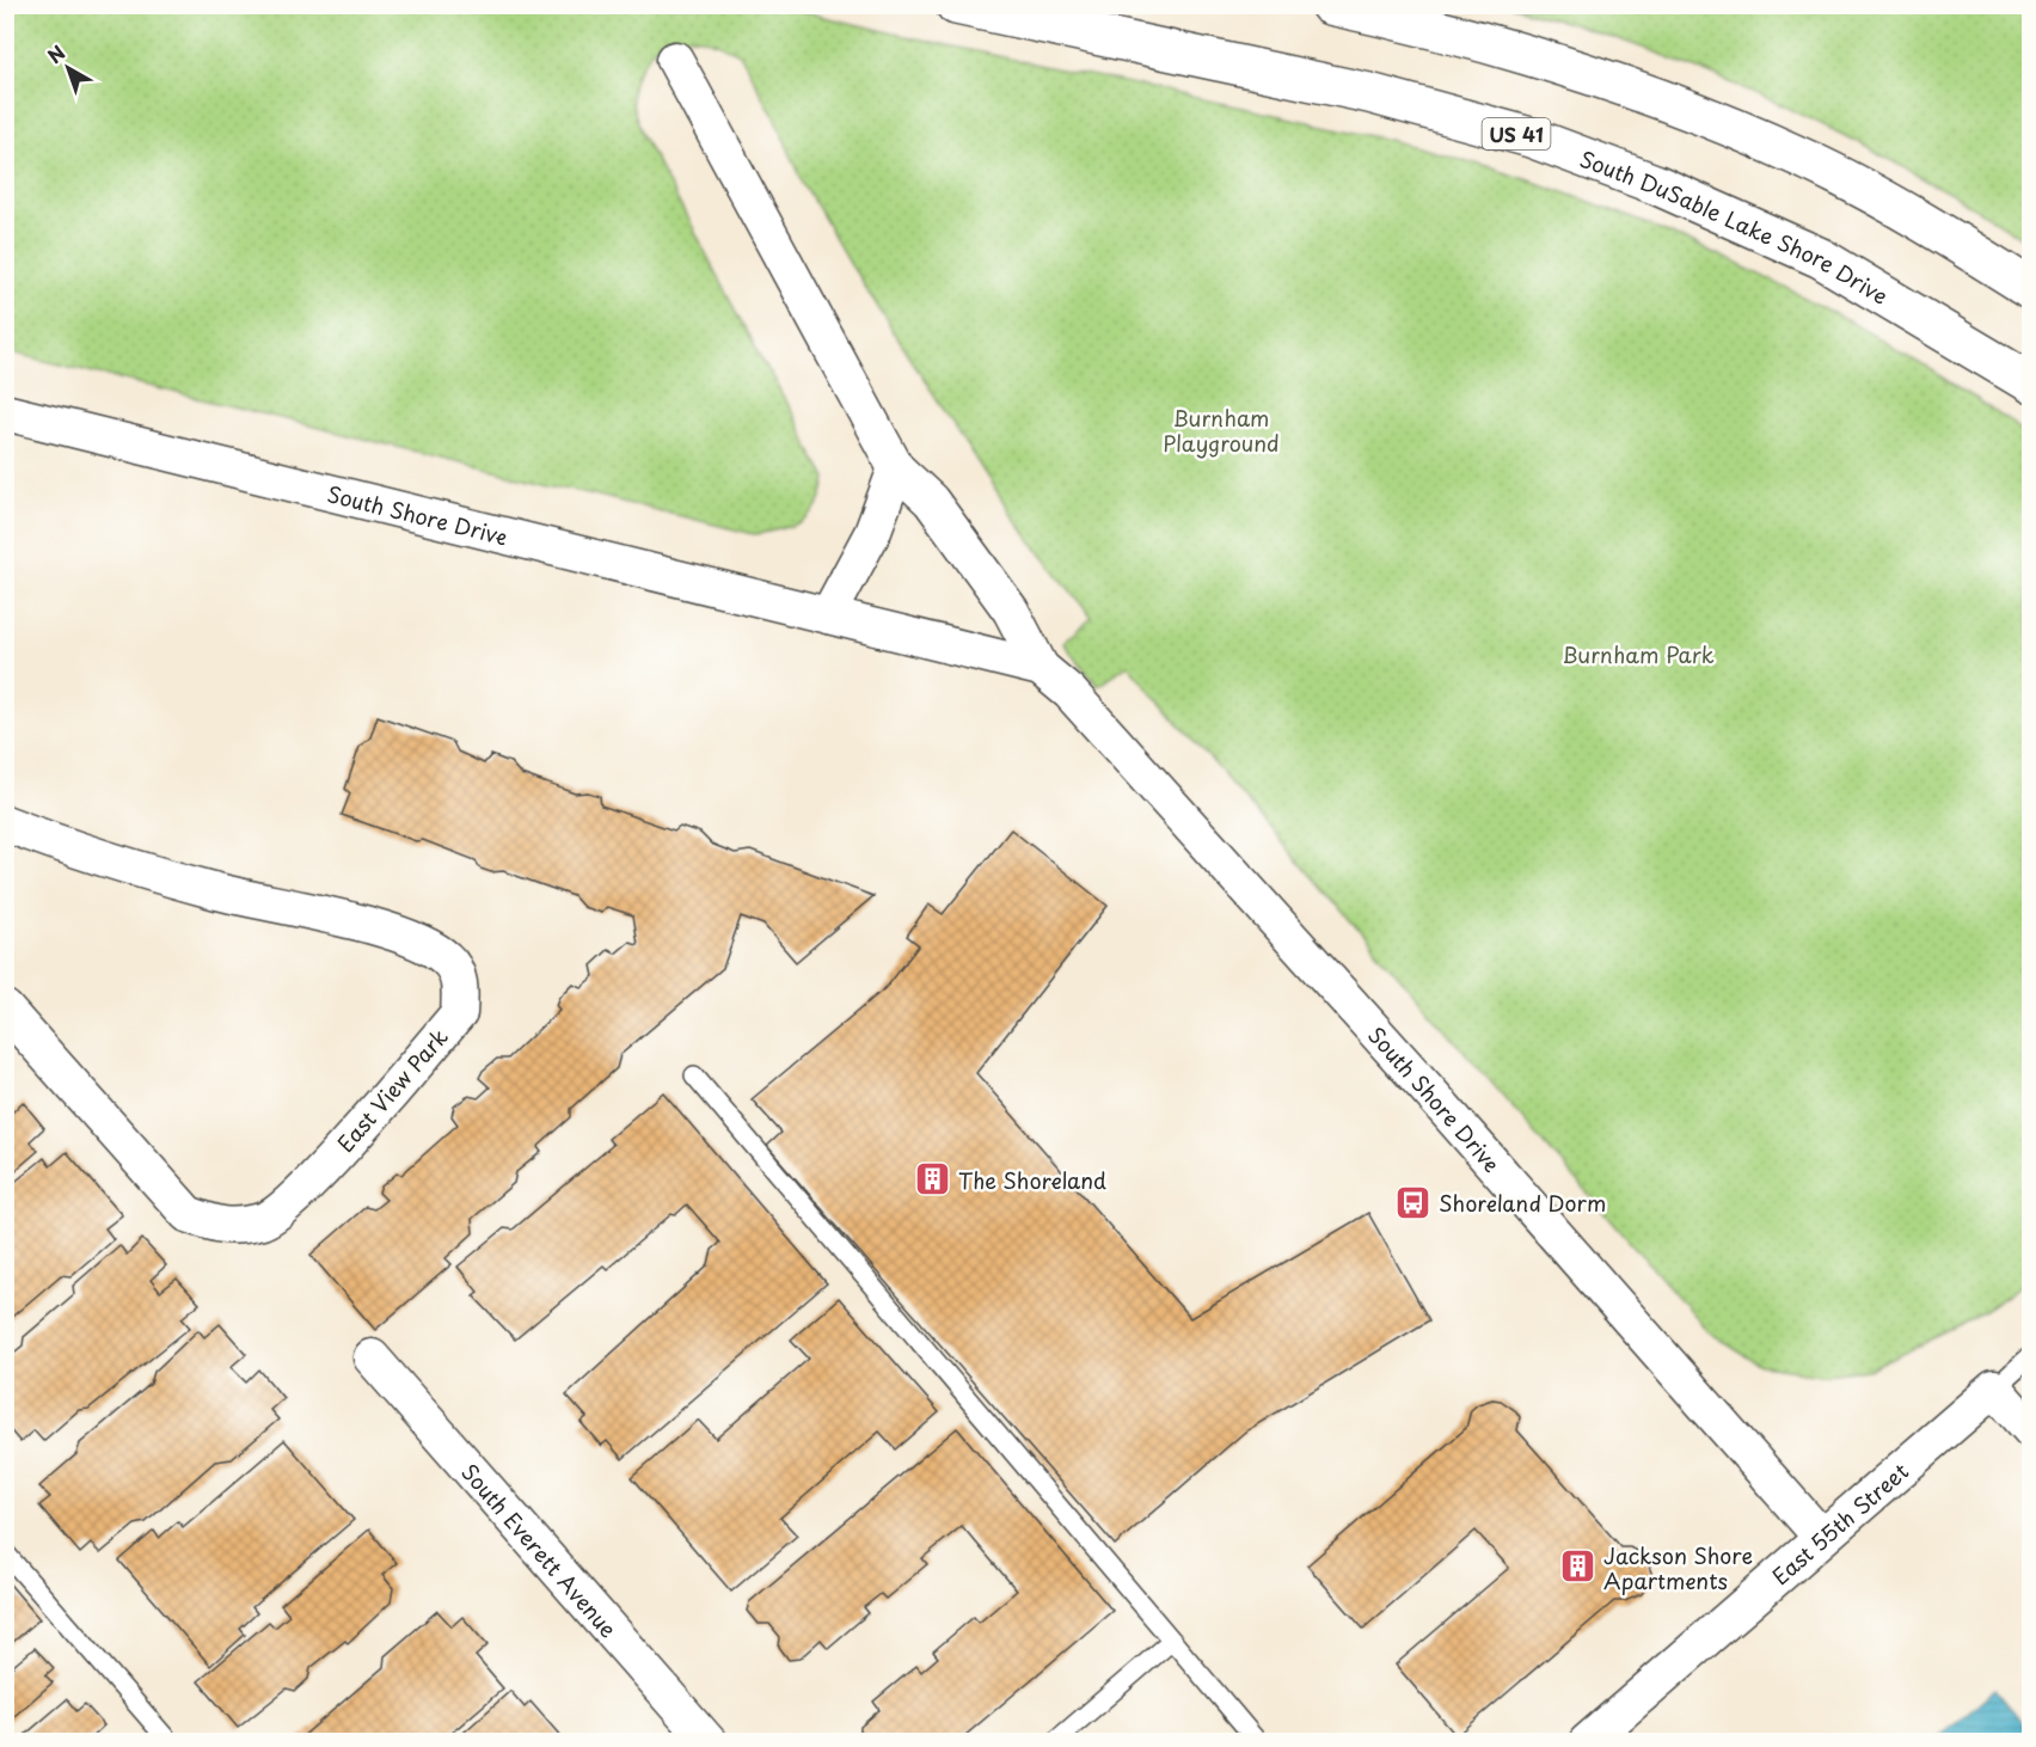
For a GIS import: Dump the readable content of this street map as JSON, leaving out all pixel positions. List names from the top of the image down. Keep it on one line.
{"streets":{"highway":["US 41","South DuSable Lake Shore Drive"],"street":["South Shore Drive","East View Park","East 55th Street","South Everett Avenue"]},"crossings":[["South Shore Drive","East 55th Street"]],"parks":["Burnham Playground","Burnham Park"],"places":{"building":["The Shoreland","Jackson Shore Apartments"],"bus stop":["Shoreland Dorm"]},"north":"top left"}
